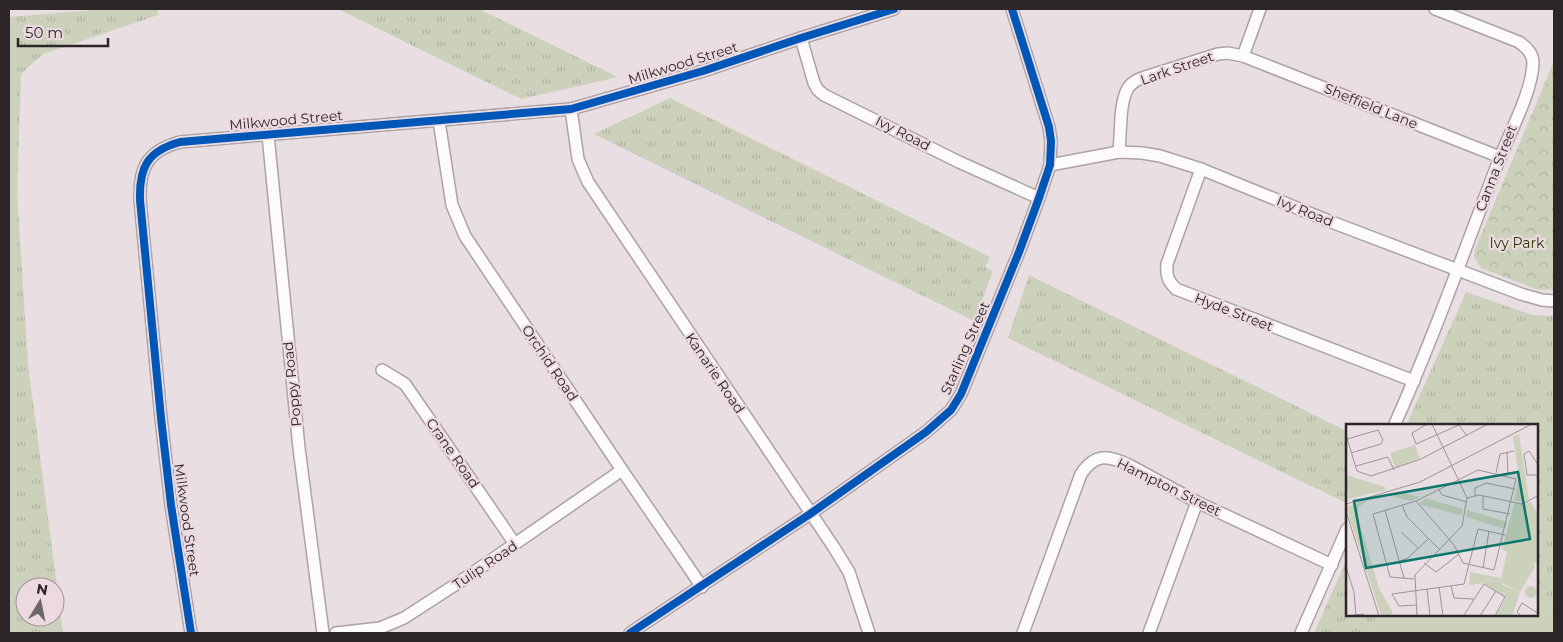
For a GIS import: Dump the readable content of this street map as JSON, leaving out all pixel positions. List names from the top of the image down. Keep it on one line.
{"streets":{"street":["Milkwood Street","Lark Street","Sheffield Lane","Ivy Road","Canna Street","Hyde Street","Starling Street","Orchid Road","Kanarie Road","Poppy Road","Crane Road","Hampton Street","Tulip Road"]},"crossings":[["Milkwood Street","Ivy Road"],["Milkwood Street","Orchid Road"],["Milkwood Street","Kanarie Road"],["Milkwood Street","Poppy Road"],["Lark Street","Sheffield Lane"],["Lark Street","Ivy Road"],["Sheffield Lane","Canna Street"],["Ivy Road","Canna Street"],["Ivy Road","Hyde Street"],["Ivy Road","Starling Street"],["Canna Street","Hyde Street"],["Starling Street","Orchid Road"],["Starling Street","Kanarie Road"],["Orchid Road","Tulip Road"],["Crane Road","Tulip Road"]],"parks":["Ivy Park"],"scale_bar":"50 m","north":"top"}
